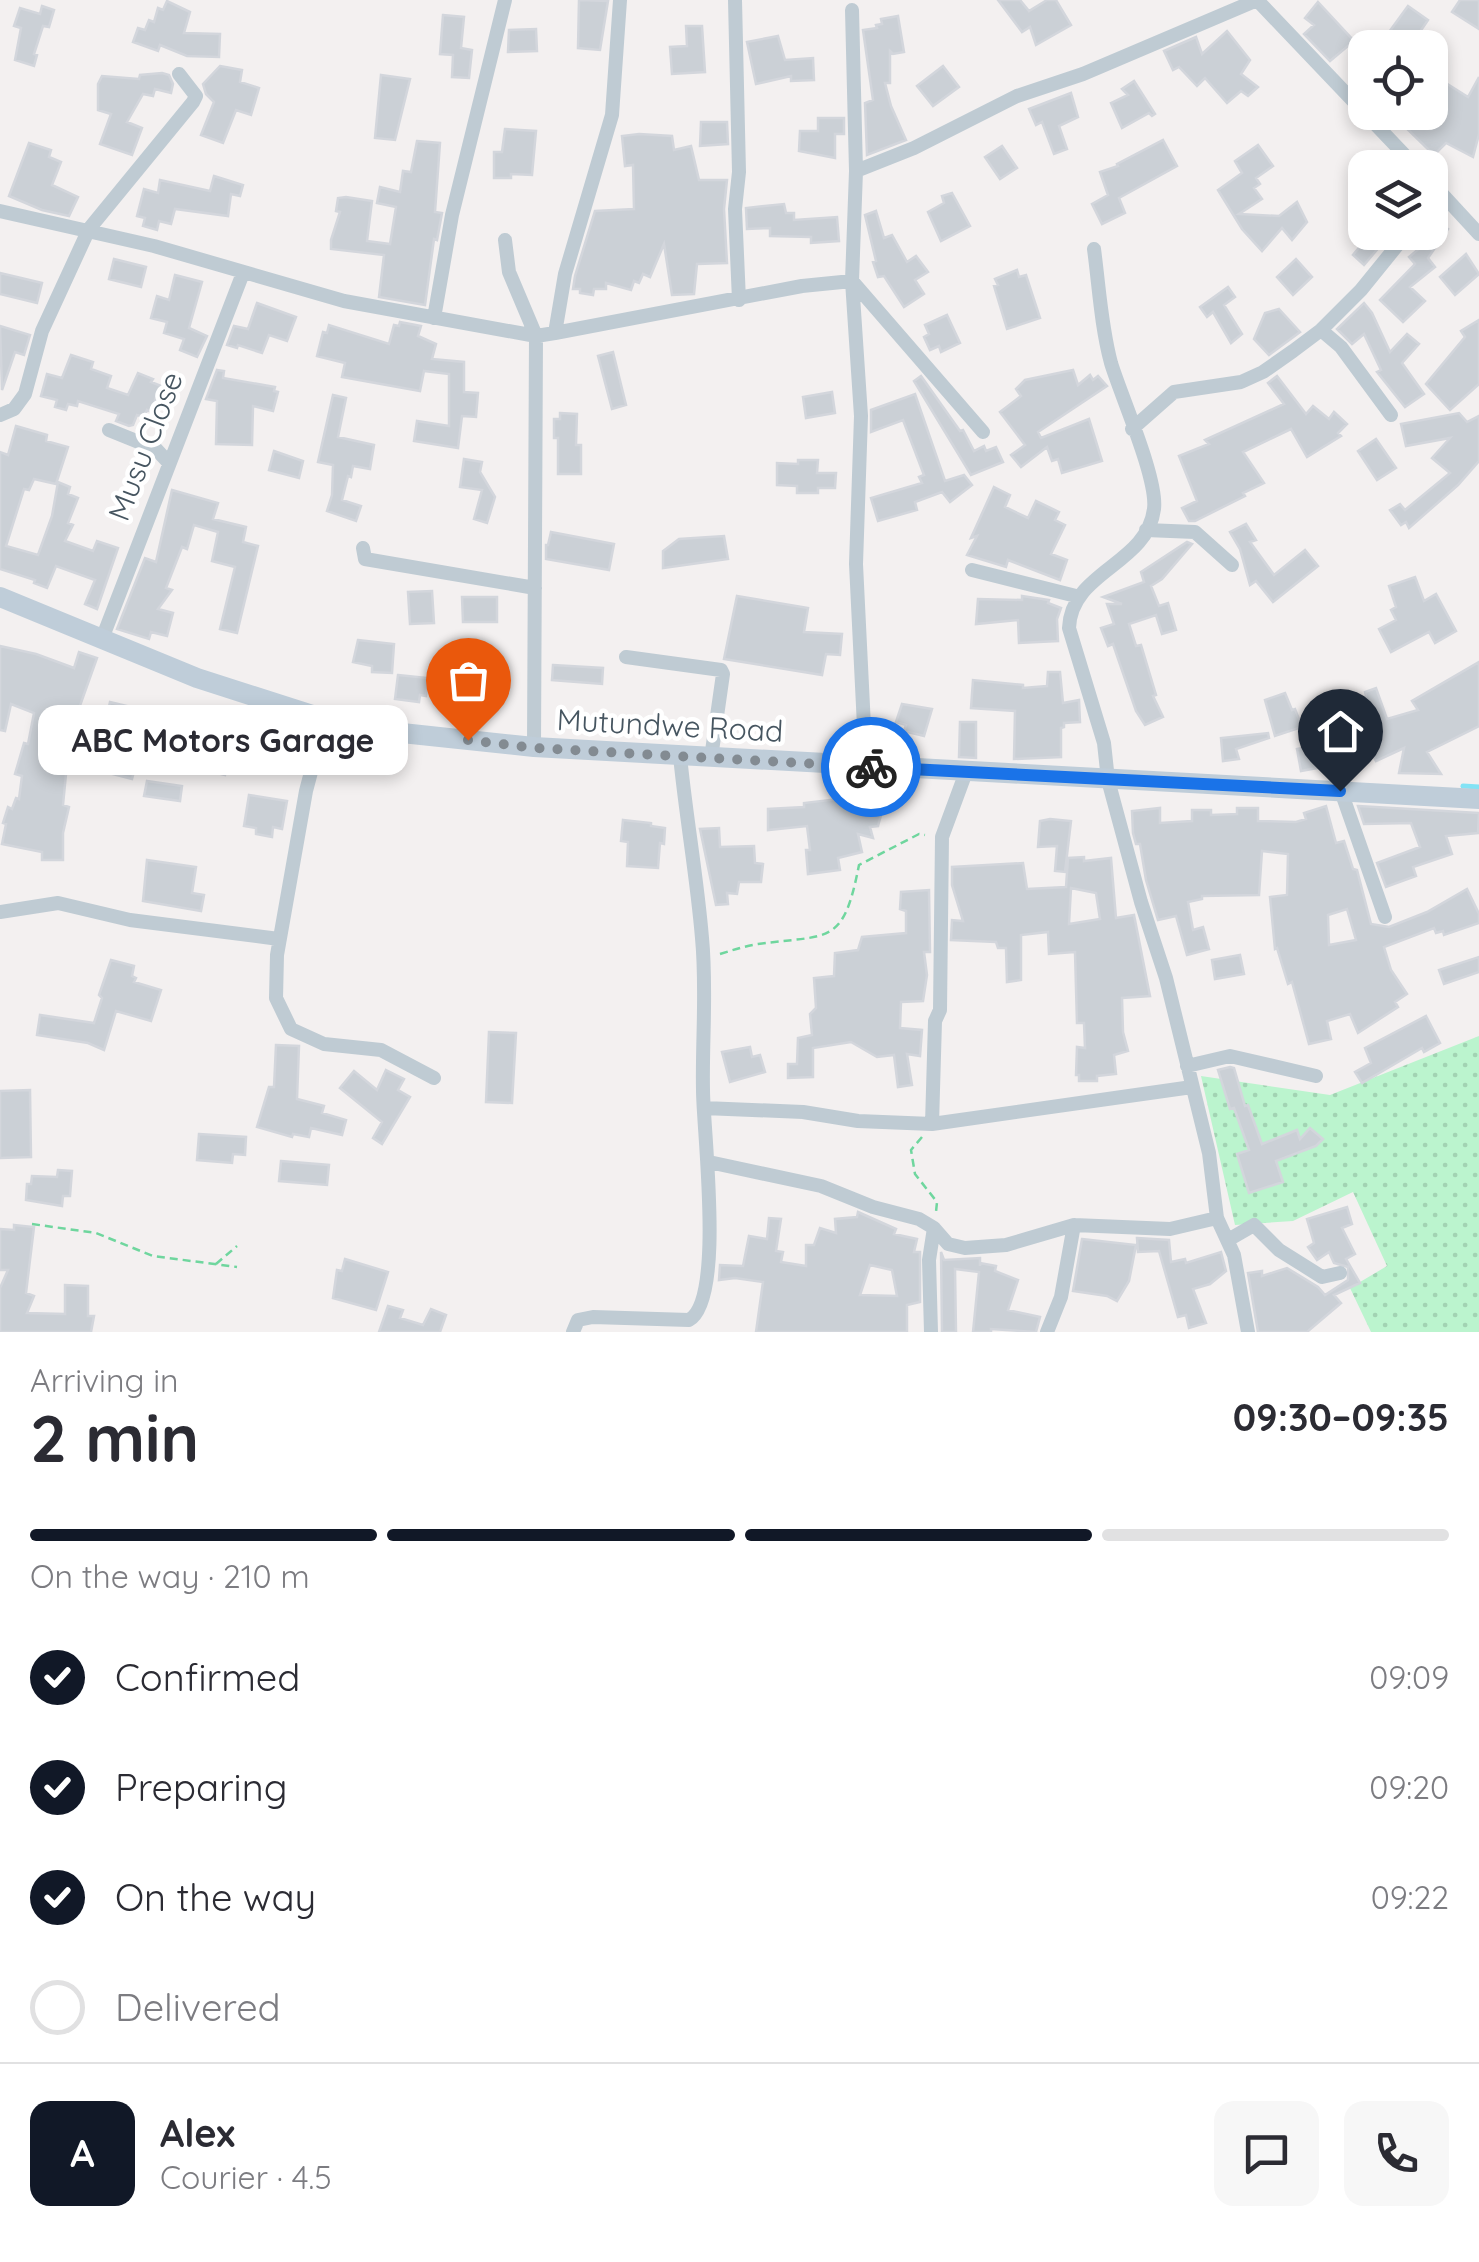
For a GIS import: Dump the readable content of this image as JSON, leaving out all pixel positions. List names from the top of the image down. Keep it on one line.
{"streets":{"main road":["Mutundwe Road"],"street":["Musu Close"]},"crossings":[["Musu Close","Mutundwe Road"]],"places":["ABC Motors Garage"],"page":{"bubble":"ABC Motors Garage","heading":["2 min","Arriving in","09:30–09:35"],"panel":["Alex","Courier · 4.5"],"bar":"On the way · 210 m","list":[["Confirmed","09:09"],["Preparing","09:20"],["On the way","09:22"],"Delivered"],"round":"A"}}
